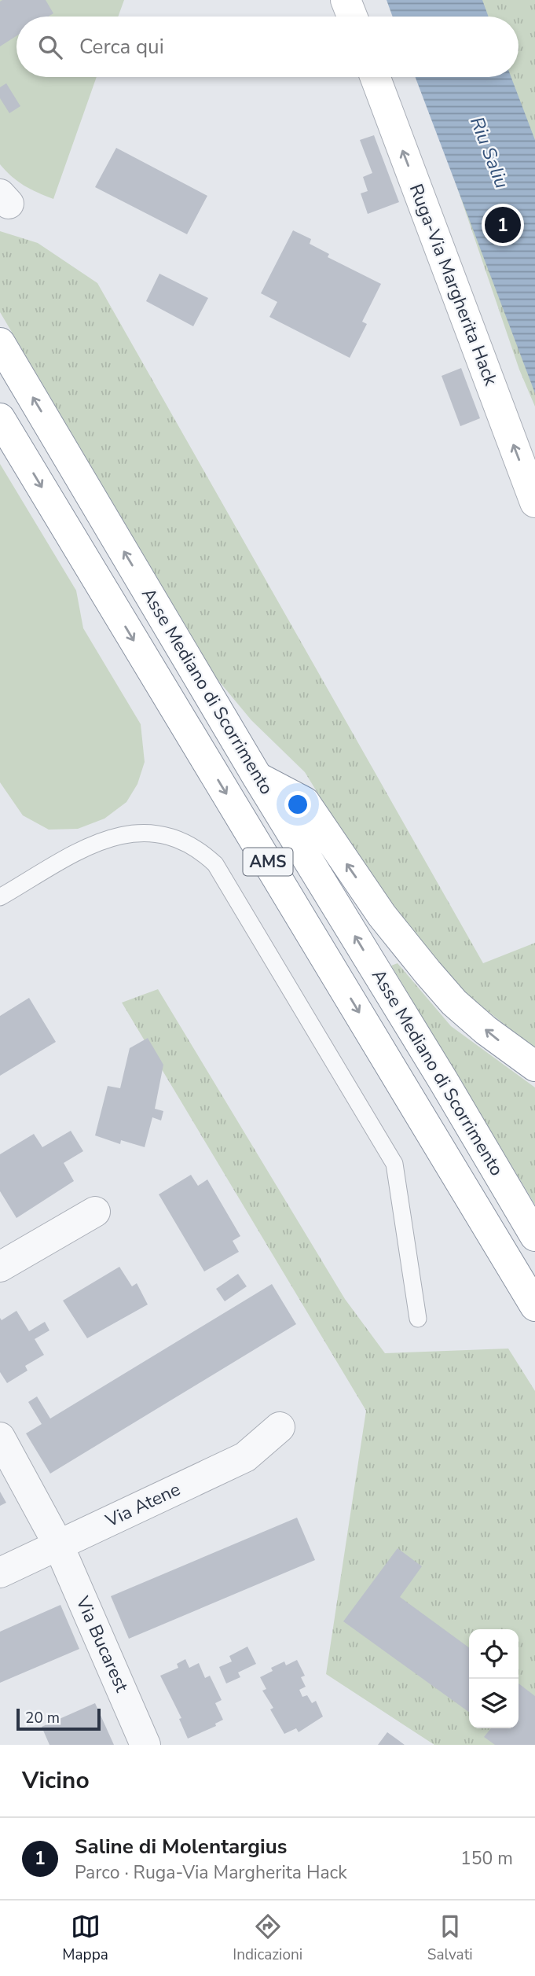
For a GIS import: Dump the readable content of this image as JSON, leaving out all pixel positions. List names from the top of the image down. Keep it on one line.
{"streets":{"main road":["Ruga-Via Margherita Hack","Asse Mediano di Scorrimento","AMS"],"street":["Via Atene","Via Bucarest"]},"crossings":[["Via Atene","Via Bucarest"]],"one_way":["Ruga-Via Margherita Hack"],"water":["Riu Saliu"],"scale_bar":"20 m","page":{"search":"Cerca qui","pins":"1","scale":"20 m","heading":"Vicino","list":[{"mark":"1","name":"Saline di Molentargius","note":"Parco · Ruga-Via Margherita Hack","value":"150 m"}],"nav":["Mappa","Indicazioni","Salvati"]}}
